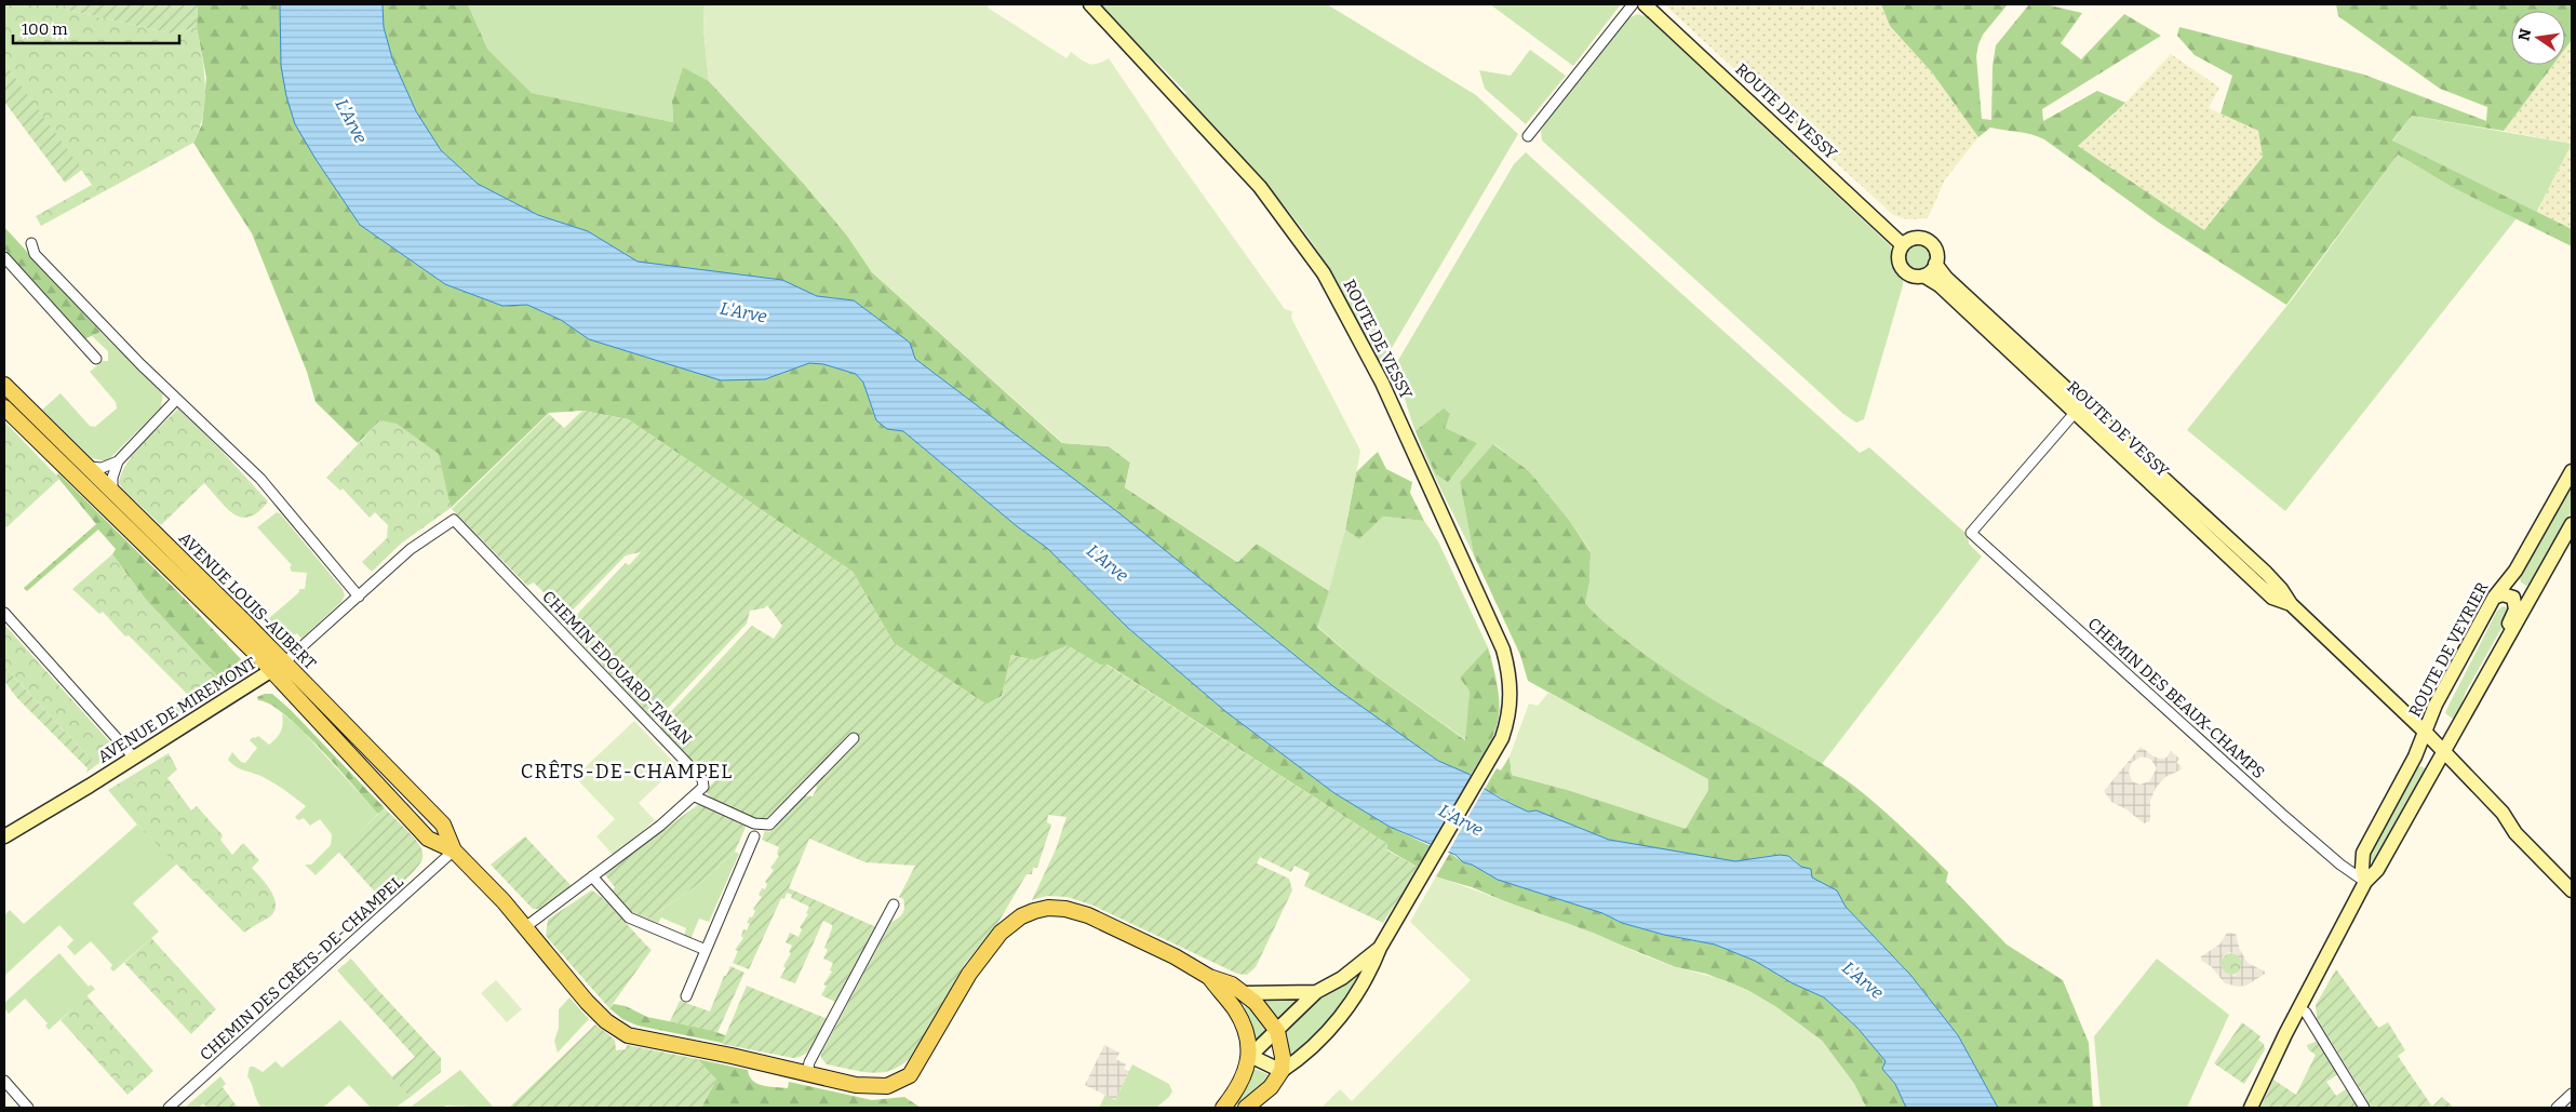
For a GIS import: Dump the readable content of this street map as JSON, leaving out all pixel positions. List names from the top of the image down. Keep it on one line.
{"streets":{"main road":["AVENUE LOUIS-AUBERT"],"street":["ROUTE DE VESSY","ROUTE DE VEYRIER","CHEMIN EDOUARD-TAVAN","CHEMIN DES BEAUX-CHAMPS","AVENUE DE MIREMONT","CHEMIN DES CRÊTS-DE-CHAMPEL"]},"crossings":[["ROUTE DE VESSY","ROUTE DE VEYRIER"],["ROUTE DE VESSY","CHEMIN DES BEAUX-CHAMPS"],["AVENUE LOUIS-AUBERT","AVENUE DE MIREMONT"],["AVENUE LOUIS-AUBERT","CHEMIN DES CRÊTS-DE-CHAMPEL"],["ROUTE DE VEYRIER","CHEMIN DES BEAUX-CHAMPS"],["CHEMIN EDOUARD-TAVAN","AVENUE DE MIREMONT"]],"districts":["CRÊTS-DE-CHAMPEL"],"water":["L'Arve"],"scale_bar":"100 m","north":"left"}
